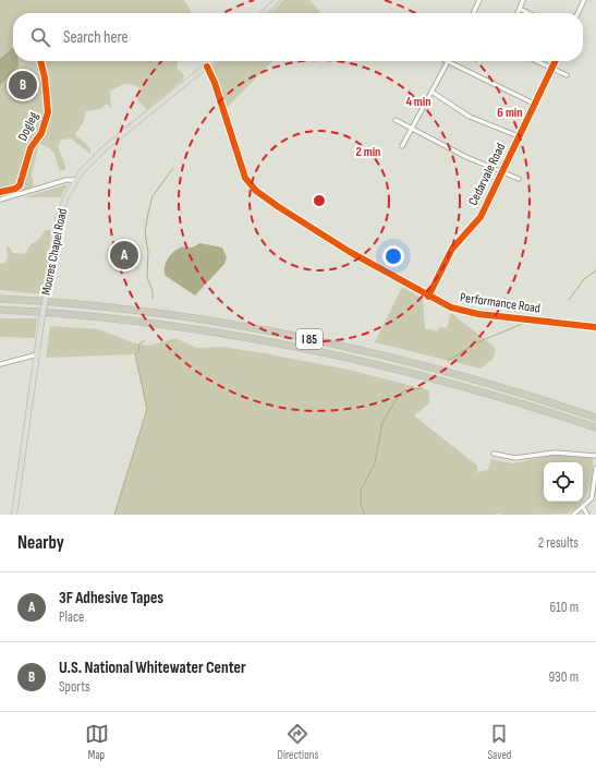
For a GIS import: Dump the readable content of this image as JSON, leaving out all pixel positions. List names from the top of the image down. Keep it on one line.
{"streets":{"highway":["I 85"],"main road":["Moores Chapel Road"],"street":["Cedarvale Road","Performance Road"],"cycle path":["Dogleg"]},"crossings":[["Cedarvale Road","Performance Road"],["Moores Chapel Road","Performance Road"]],"page":{"search":"Search here","pins":["B","A"],"heading":["Nearby","2 results"],"list":[{"mark":"A","name":"3F Adhesive Tapes","note":"Place","value":"610 m"},{"mark":"B","name":"U.S. National Whitewater Center","note":"Sports","value":"930 m"}],"nav":["Map","Directions","Saved"]},"rings":["4 min","6 min","2 min"]}
